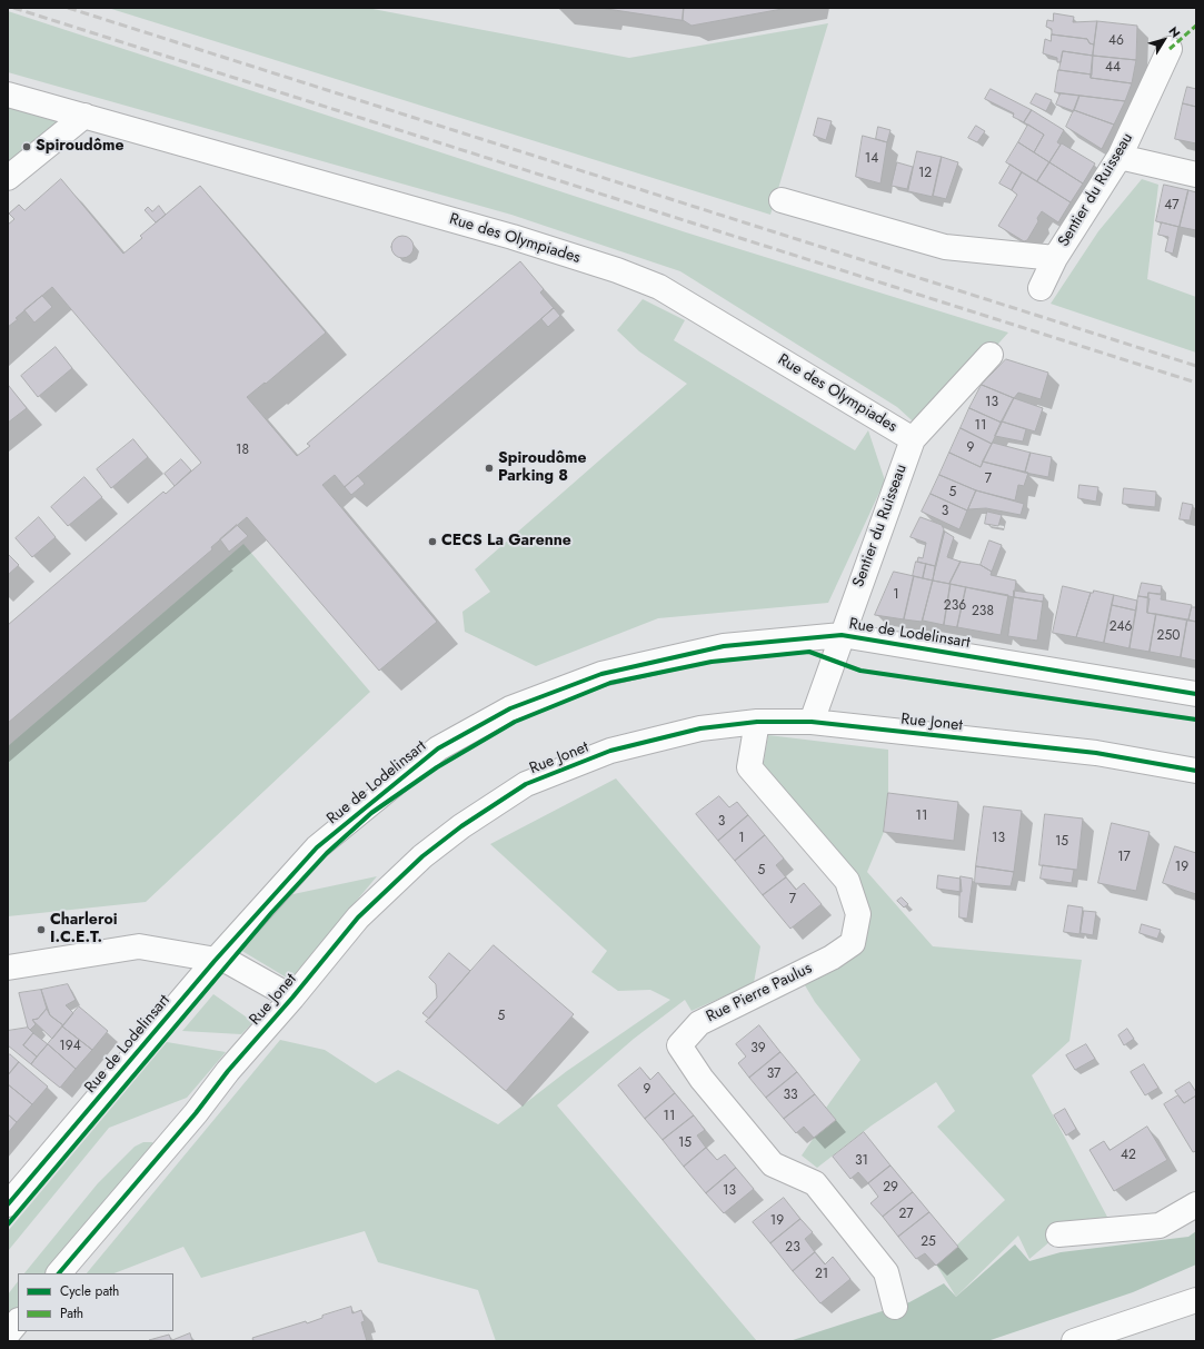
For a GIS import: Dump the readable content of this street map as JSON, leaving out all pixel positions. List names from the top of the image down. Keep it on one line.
{"streets":{"main road":["Sentier du Ruisseau","Rue des Olympiades","Rue de Lodelinsart","Rue Jonet","Rue Pierre Paulus"]},"crossings":[["Sentier du Ruisseau","Rue des Olympiades"],["Sentier du Ruisseau","Rue de Lodelinsart"],["Sentier du Ruisseau","Rue Jonet"],["Rue Jonet","Rue Pierre Paulus"]],"places":["Spiroudôme","Spiroudôme Parking 8","CECS La Garenne","Charleroi I.C.E.T."],"house_numbers":["46","44","14","12","47","13","11","9","18","7","5","3","1","236","238","246","250","11","3","1","13","15","17","19","5","7","5","194","39","37","9","33","11","15","42","31","29","13","27","19","25","23","21"],"legend":["Cycle path","Path"],"north":"top right"}
